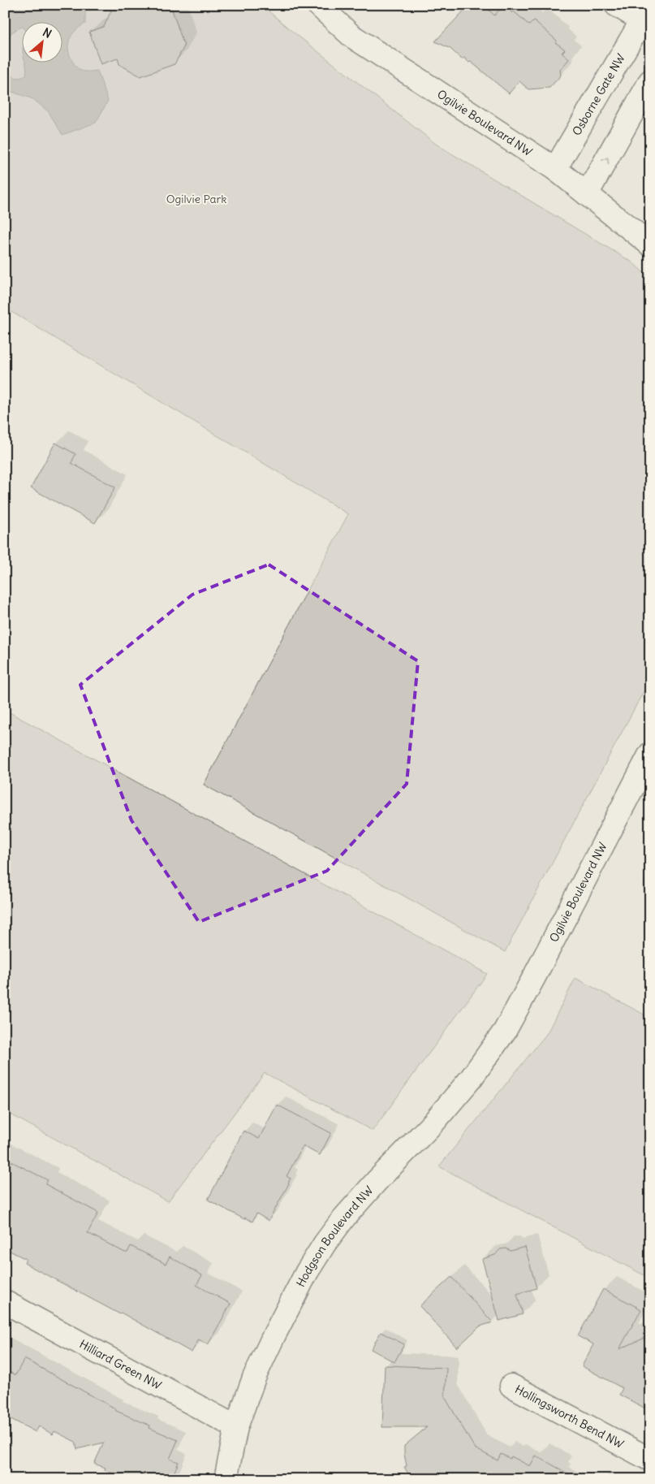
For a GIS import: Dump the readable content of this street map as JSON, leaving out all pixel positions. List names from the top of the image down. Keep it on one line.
{"streets":{"street":["Osborne Gate NW","Ogilvie Boulevard NW","Hodgson Boulevard NW","Hilliard Green NW","Hollingsworth Bend NW"]},"crossings":[["Osborne Gate NW","Ogilvie Boulevard NW"],["Ogilvie Boulevard NW","Hodgson Boulevard NW"],["Hodgson Boulevard NW","Hilliard Green NW"]],"parks":["Ogilvie Park"],"north":"top right"}
